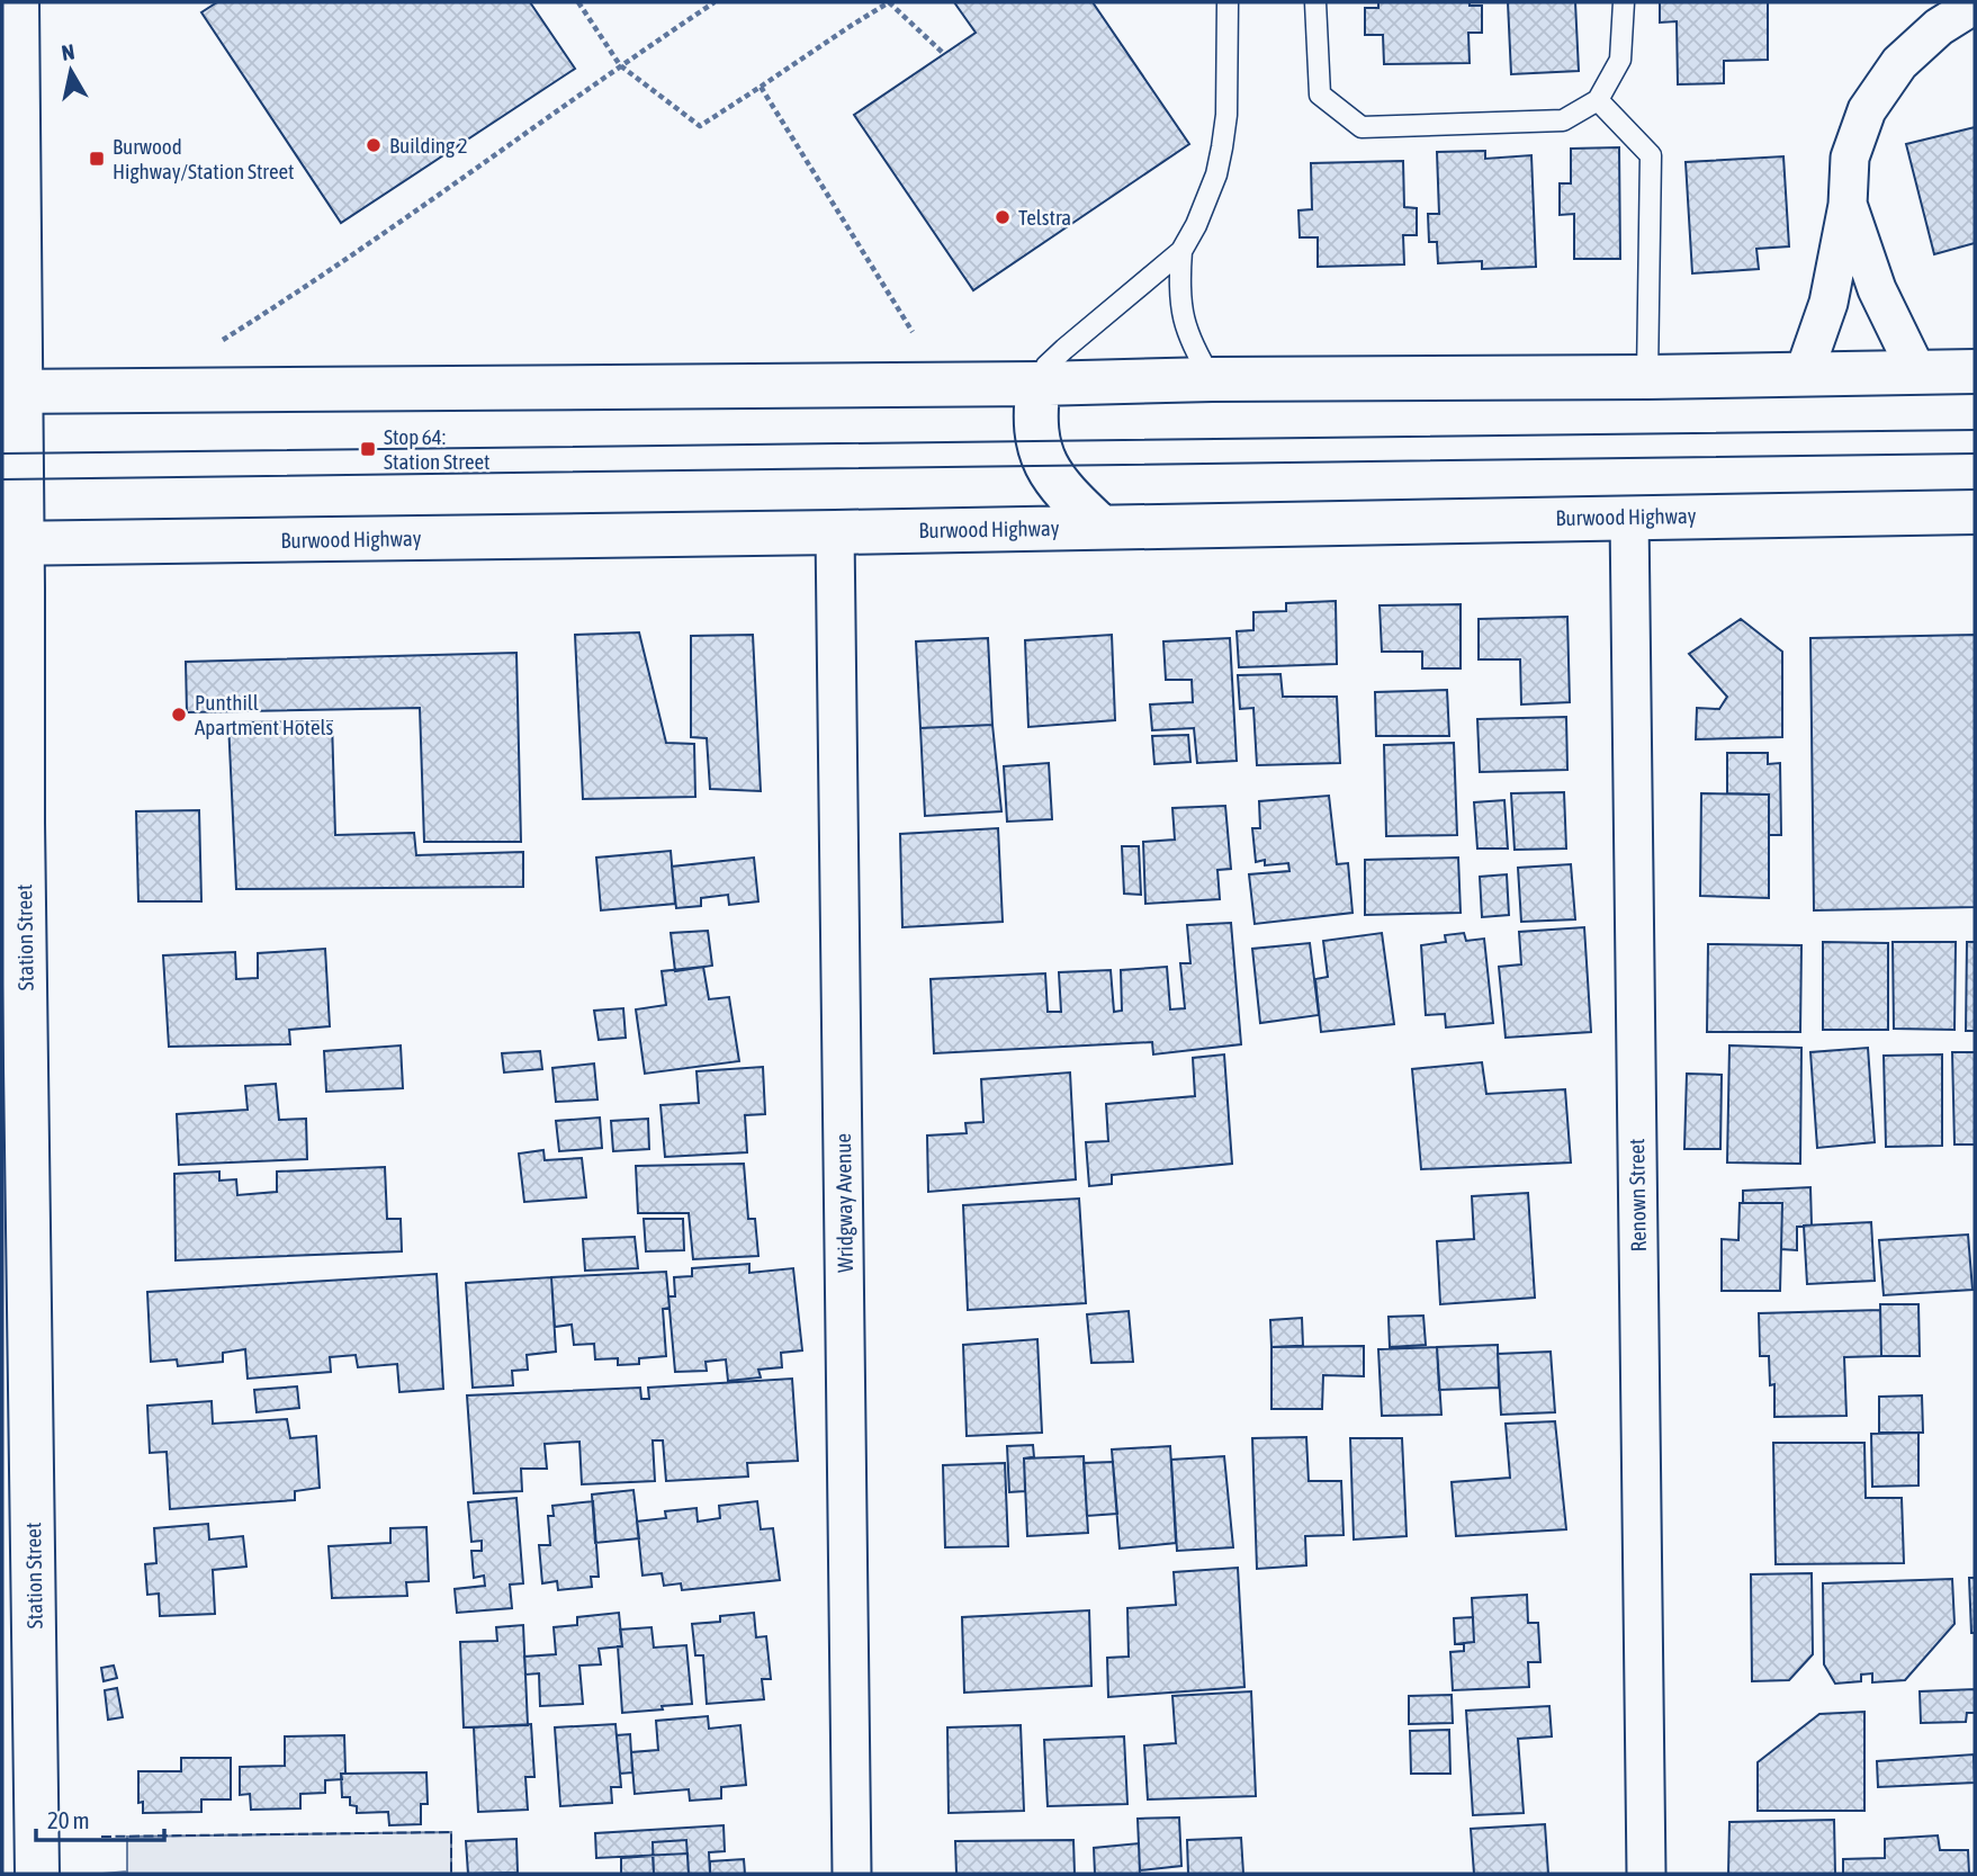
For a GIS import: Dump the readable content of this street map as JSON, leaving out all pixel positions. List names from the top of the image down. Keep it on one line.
{"streets":{"main road":["Burwood Highway","Station Street"],"street":["Renown Street","Wridgway Avenue"]},"crossings":[["Burwood Highway","Station Street"],["Burwood Highway","Renown Street"],["Burwood Highway","Wridgway Avenue"]],"places":{"other":["Building 2","Telstra","Punthill Apartment Hotels"],"transit":["Burwood Highway/Station Street","Stop 64: Station Street"]},"scale_bar":"20 m","north":"top"}
